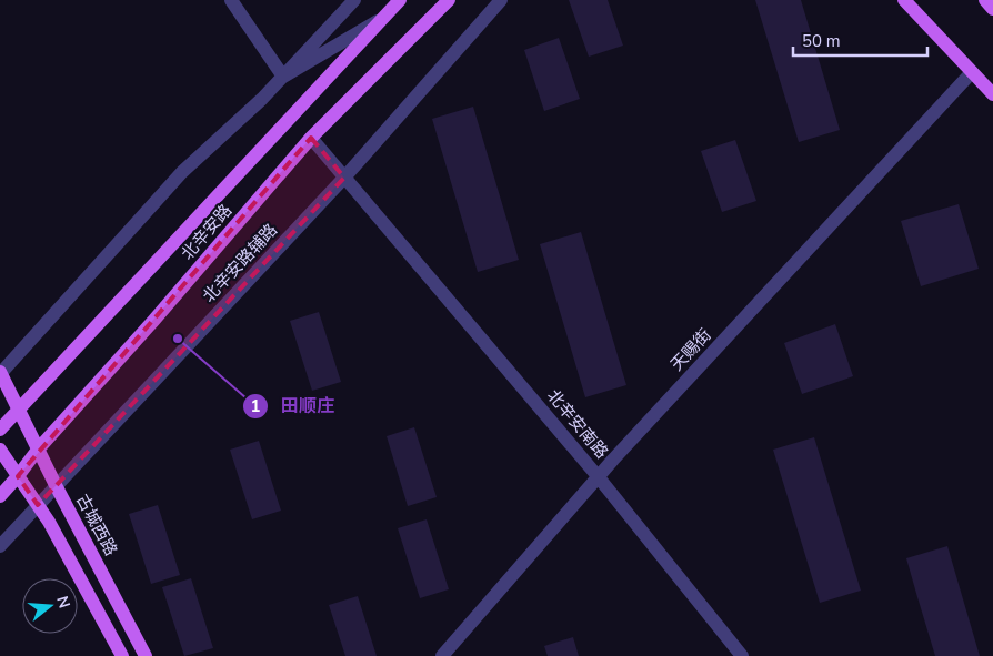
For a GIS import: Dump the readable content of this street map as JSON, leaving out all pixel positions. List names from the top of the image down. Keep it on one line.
{"streets":{"main road":["北辛安路","古城西路"],"street":["北辛安路辅路","天赐街","北辛安南路"]},"crossings":[["北辛安路","北辛安南路"],["北辛安路","古城西路"],["北辛安路辅路","北辛安南路"],["北辛安路辅路","古城西路"],["天赐街","北辛安南路"]],"places":["田顺庄"],"scale_bar":"50 m","north":"right"}
